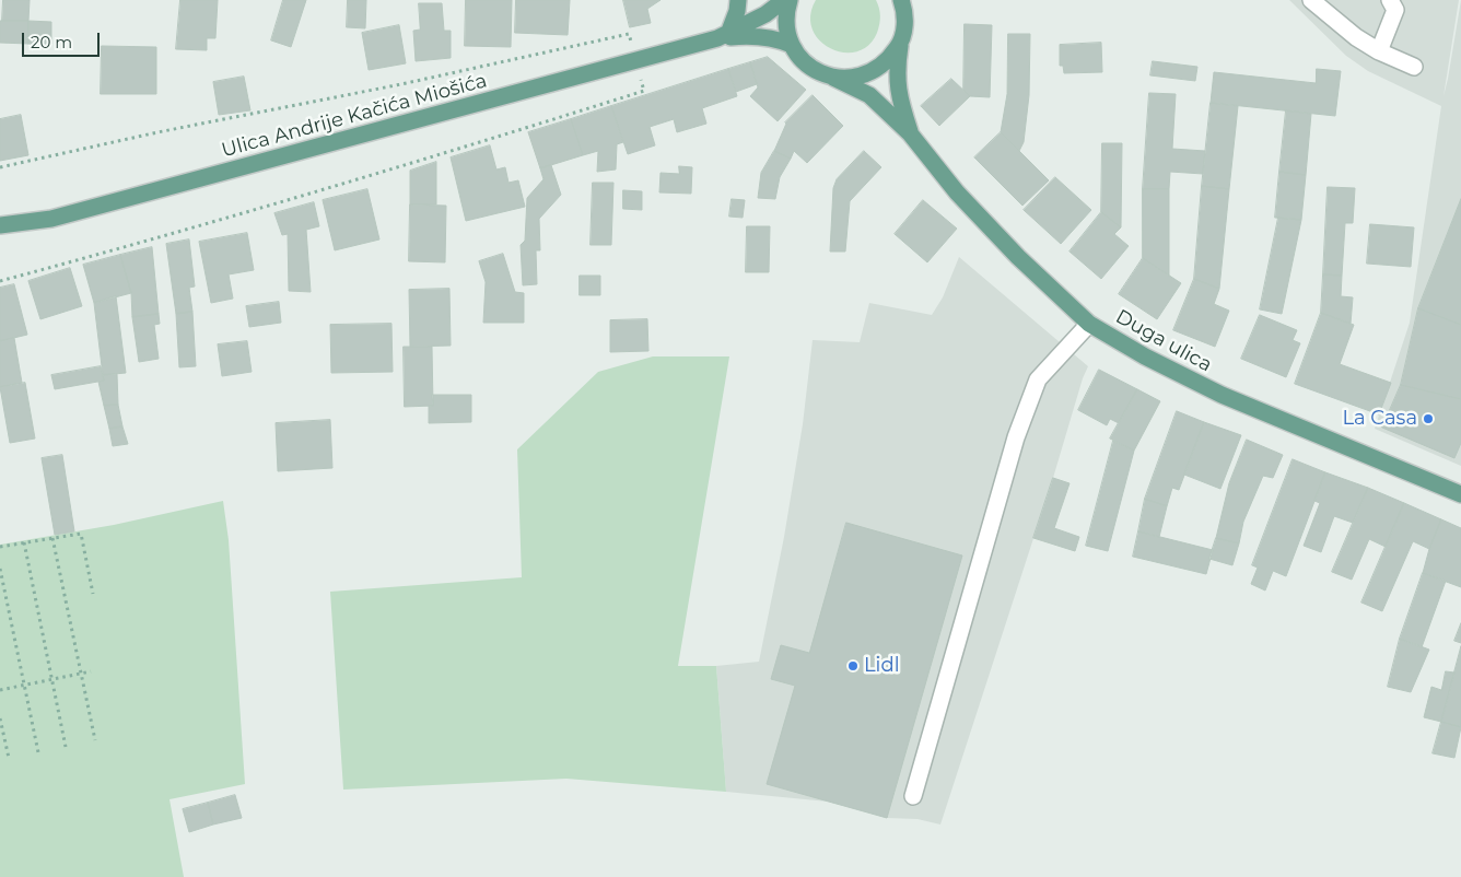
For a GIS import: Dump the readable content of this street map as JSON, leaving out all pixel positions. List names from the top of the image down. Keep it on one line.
{"streets":{"main road":["Ulica Andrije Kačića Miošića","Duga ulica"]},"crossings":[["Ulica Andrije Kačića Miošića","Duga ulica"]],"places":["La Casa","Lidl"],"scale_bar":"20 m"}
